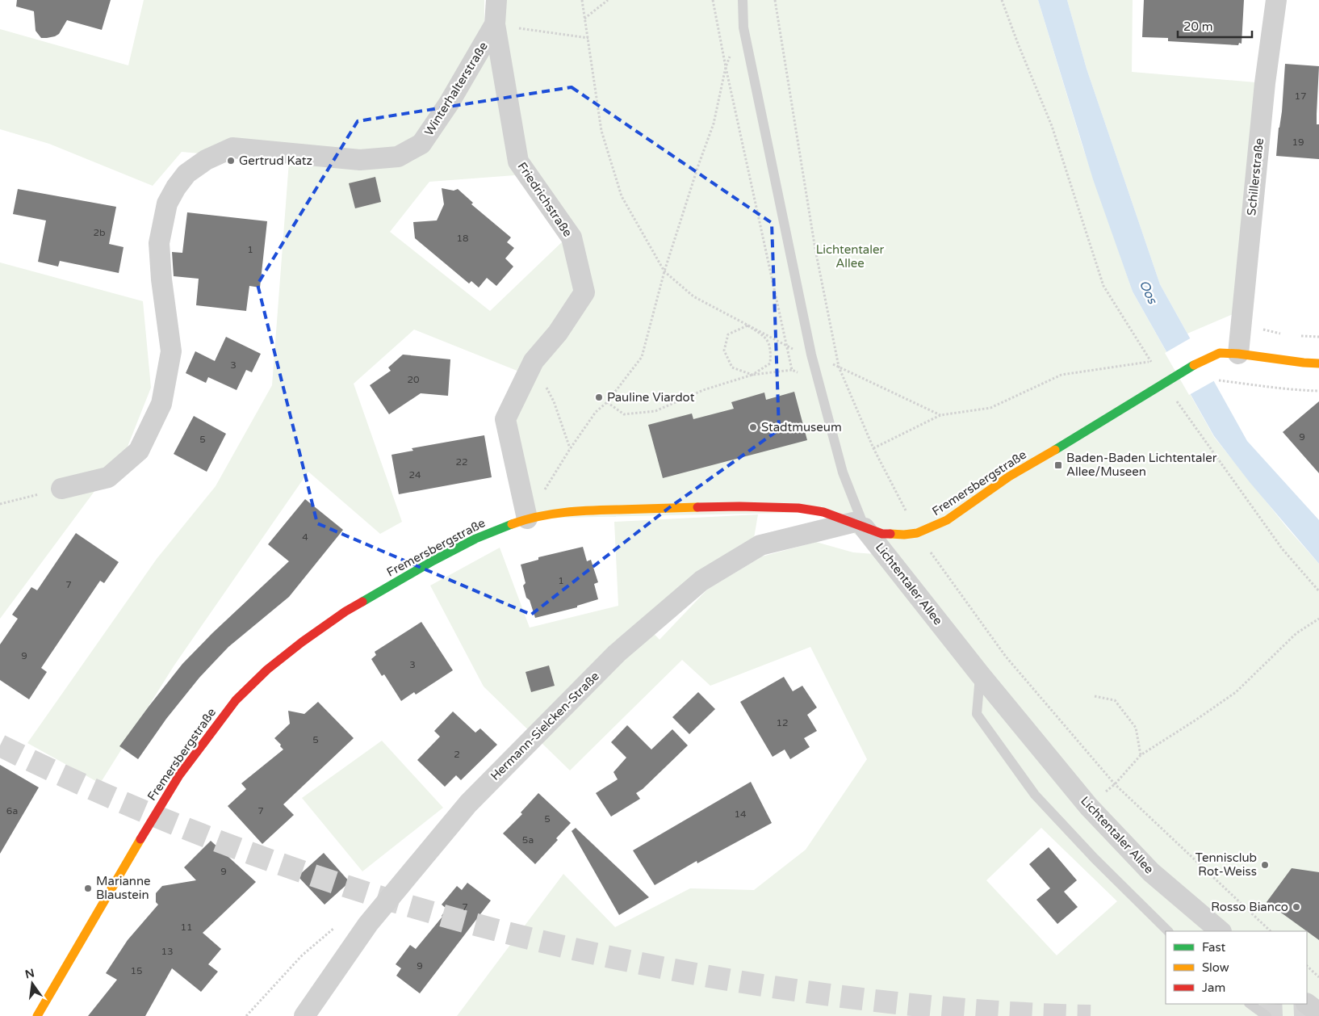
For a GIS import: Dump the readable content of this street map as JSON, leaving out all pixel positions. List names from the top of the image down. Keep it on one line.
{"streets":{"main road":["Fremersbergstraße"],"street":["Winterhalterstraße","Schillerstraße","Friedrichstraße","Lichtentaler Allee","Hermann-Sielcken-Straße"]},"crossings":[["Winterhalterstraße","Friedrichstraße"],["Schillerstraße","Fremersbergstraße"],["Friedrichstraße","Fremersbergstraße"],["Fremersbergstraße","Lichtentaler Allee"],["Fremersbergstraße","Hermann-Sielcken-Straße"],["Lichtentaler Allee","Hermann-Sielcken-Straße"]],"water":["Oos"],"parks":["Lichtentaler Allee"],"places":{"other":["Gertrud Katz","Pauline Viardot","Stadtmuseum","Tennisclub Rot-Weiss","Marianne Blaustein","Rosso Bianco"],"transit":["Baden-Baden Lichtentaler Allee/Museen"]},"house_numbers":["17","19","2b","18","1","3","20","9","5","22","24","4","1","7","9","3","12","5","2","6a","7","14","5","5a","9","7","11","13","9","15"],"legend":["Fast","Slow","Jam"],"scale_bar":"20 m","north":"top"}
